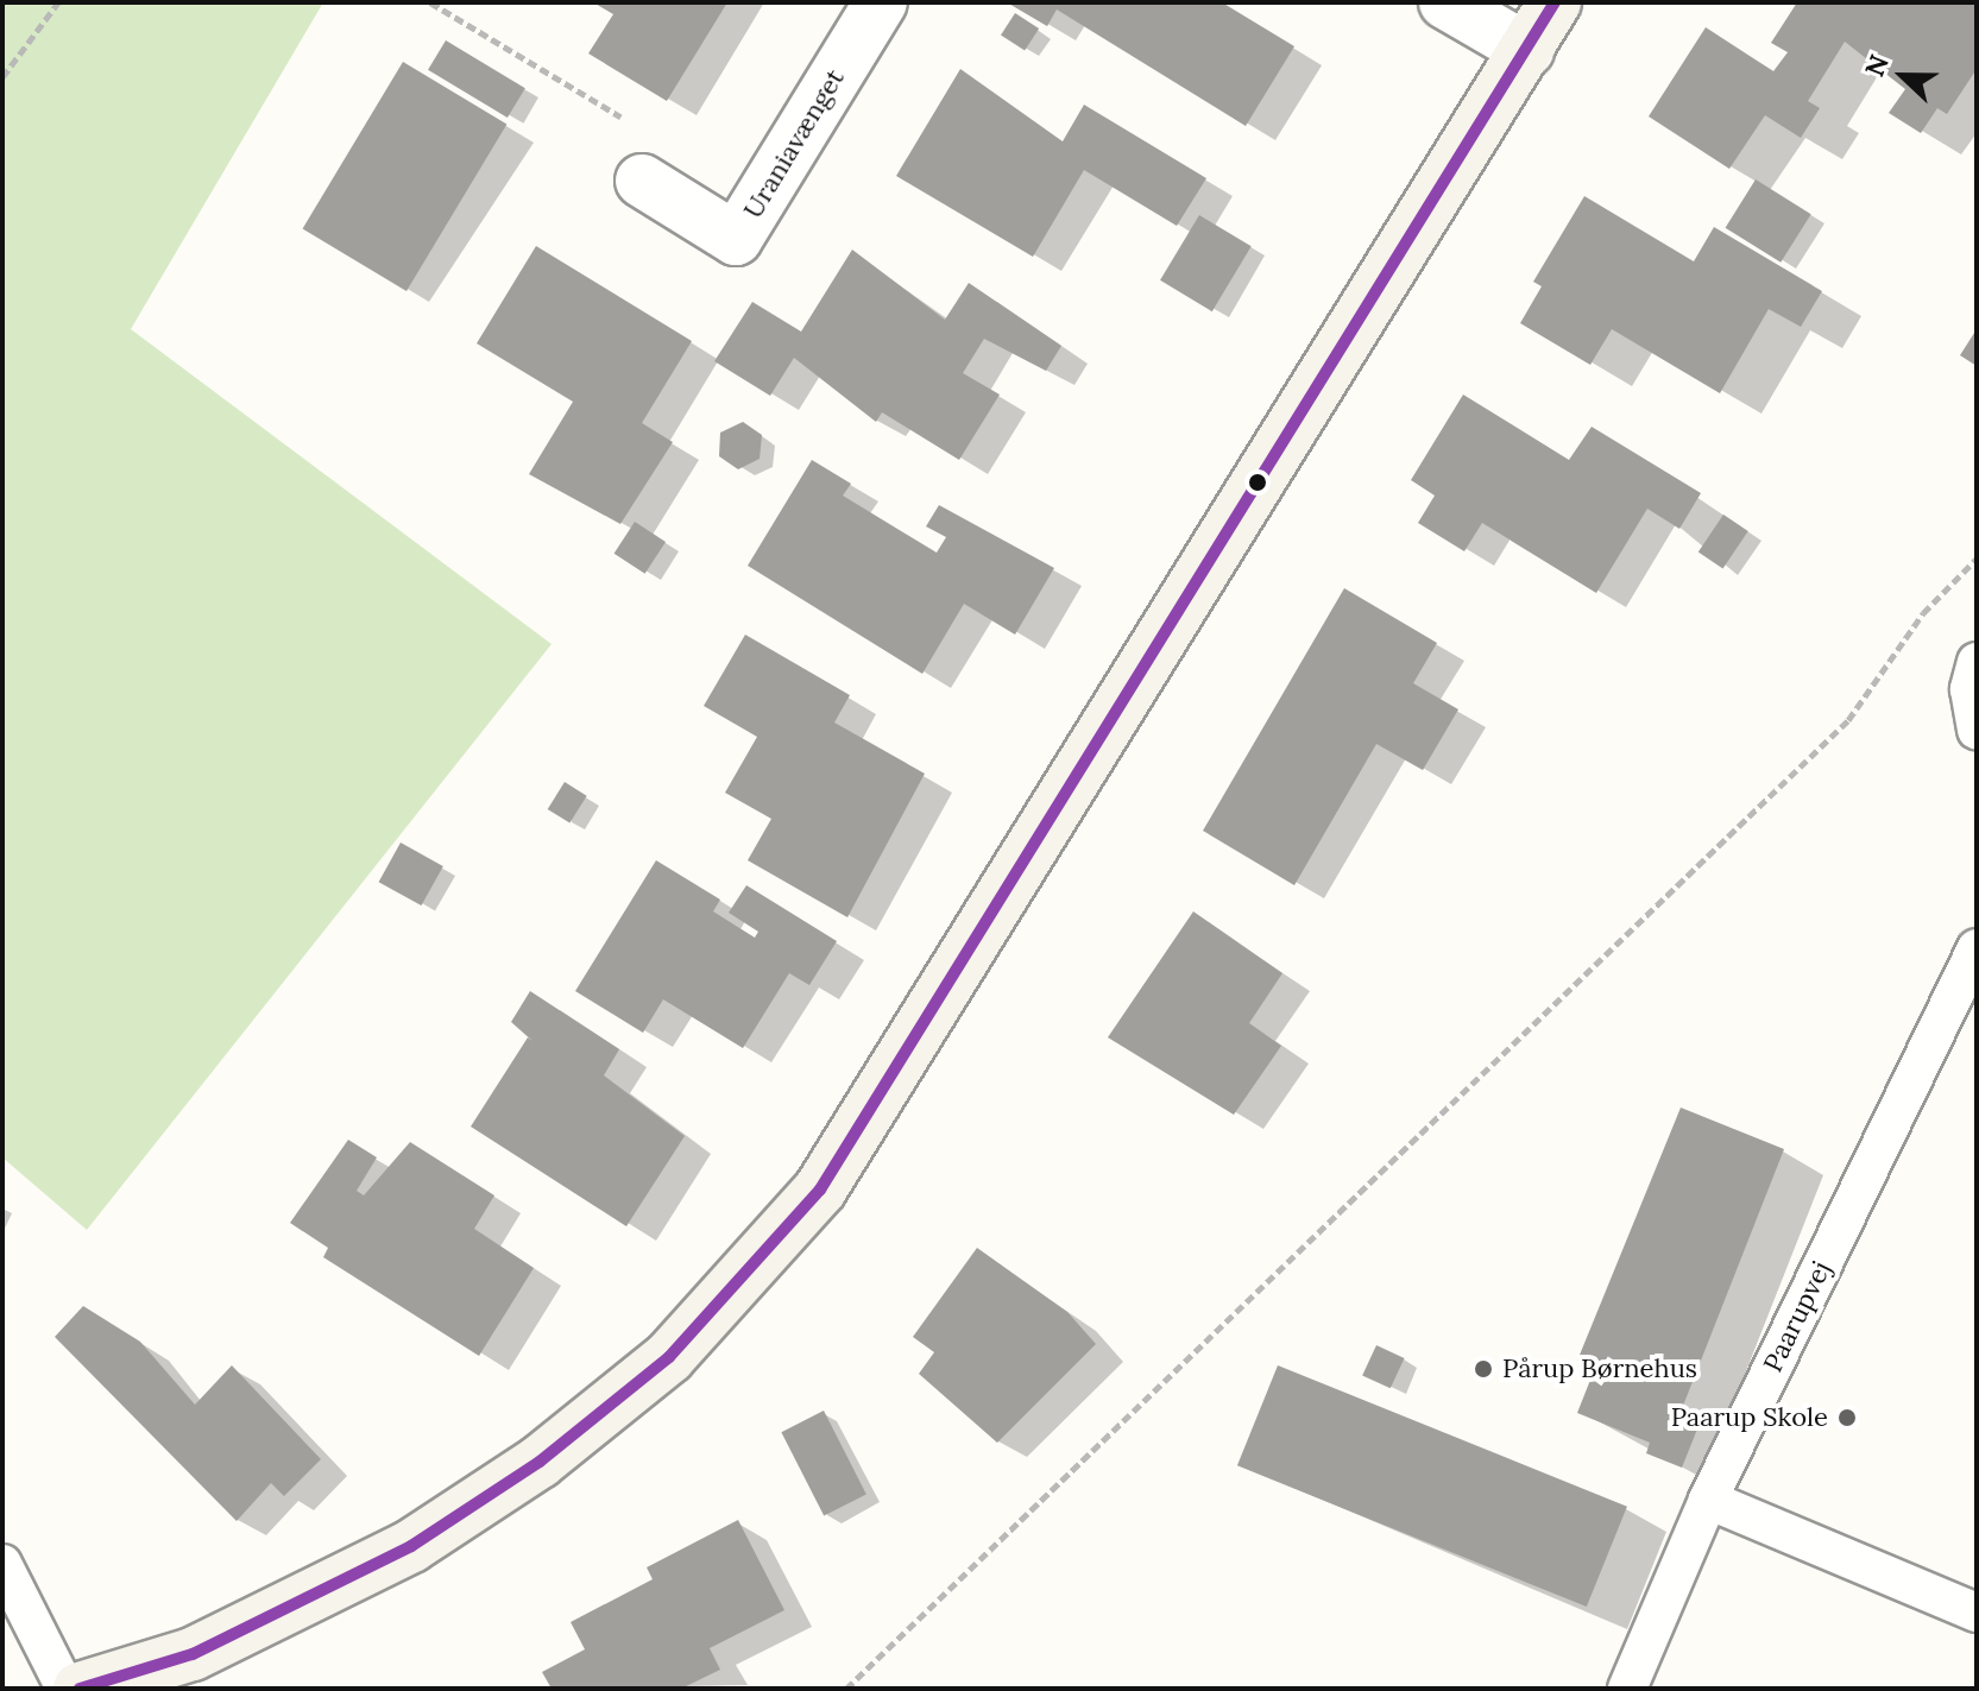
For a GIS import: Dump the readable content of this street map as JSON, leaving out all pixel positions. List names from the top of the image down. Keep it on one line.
{"streets":{"street":["Uraniavænget"],"lane":["Paarupvej"]},"places":["Pårup Børnehus","Paarup Skole"],"north":"left"}
